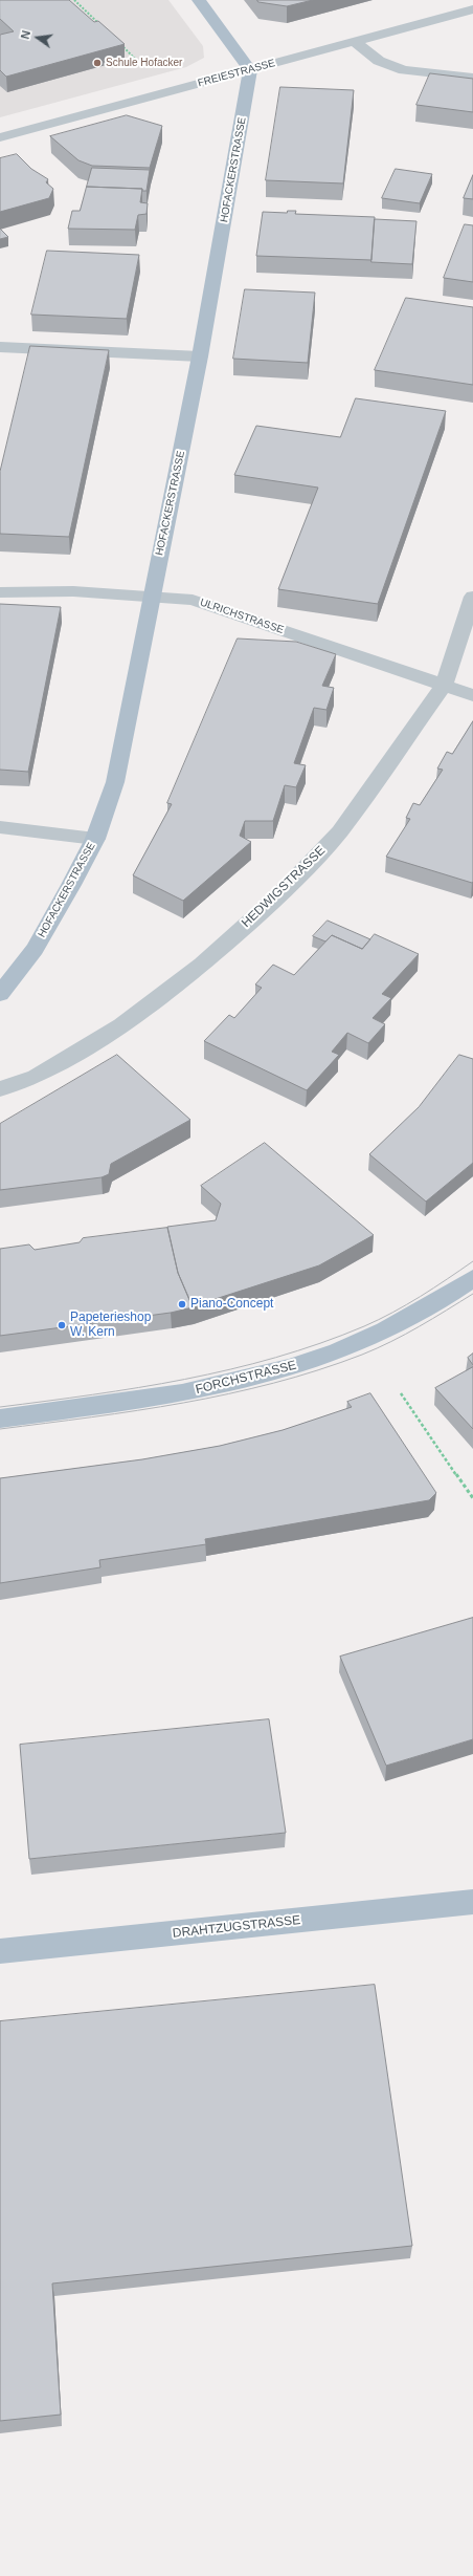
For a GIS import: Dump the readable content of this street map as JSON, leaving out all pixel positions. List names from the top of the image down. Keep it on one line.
{"streets":{"main road":["HOFACKERSTRASSE","FORCHSTRASSE","DRAHTZUGSTRASSE"],"street":["FREIESTRASSE","ULRICHSTRASSE","HEDWIGSTRASSE"]},"crossings":[["FREIESTRASSE","HOFACKERSTRASSE"],["HOFACKERSTRASSE","ULRICHSTRASSE"],["ULRICHSTRASSE","HEDWIGSTRASSE"]],"places":["Schule Hofacker","Piano-Concept","Papeterieshop W. Kern"],"north":"left"}
